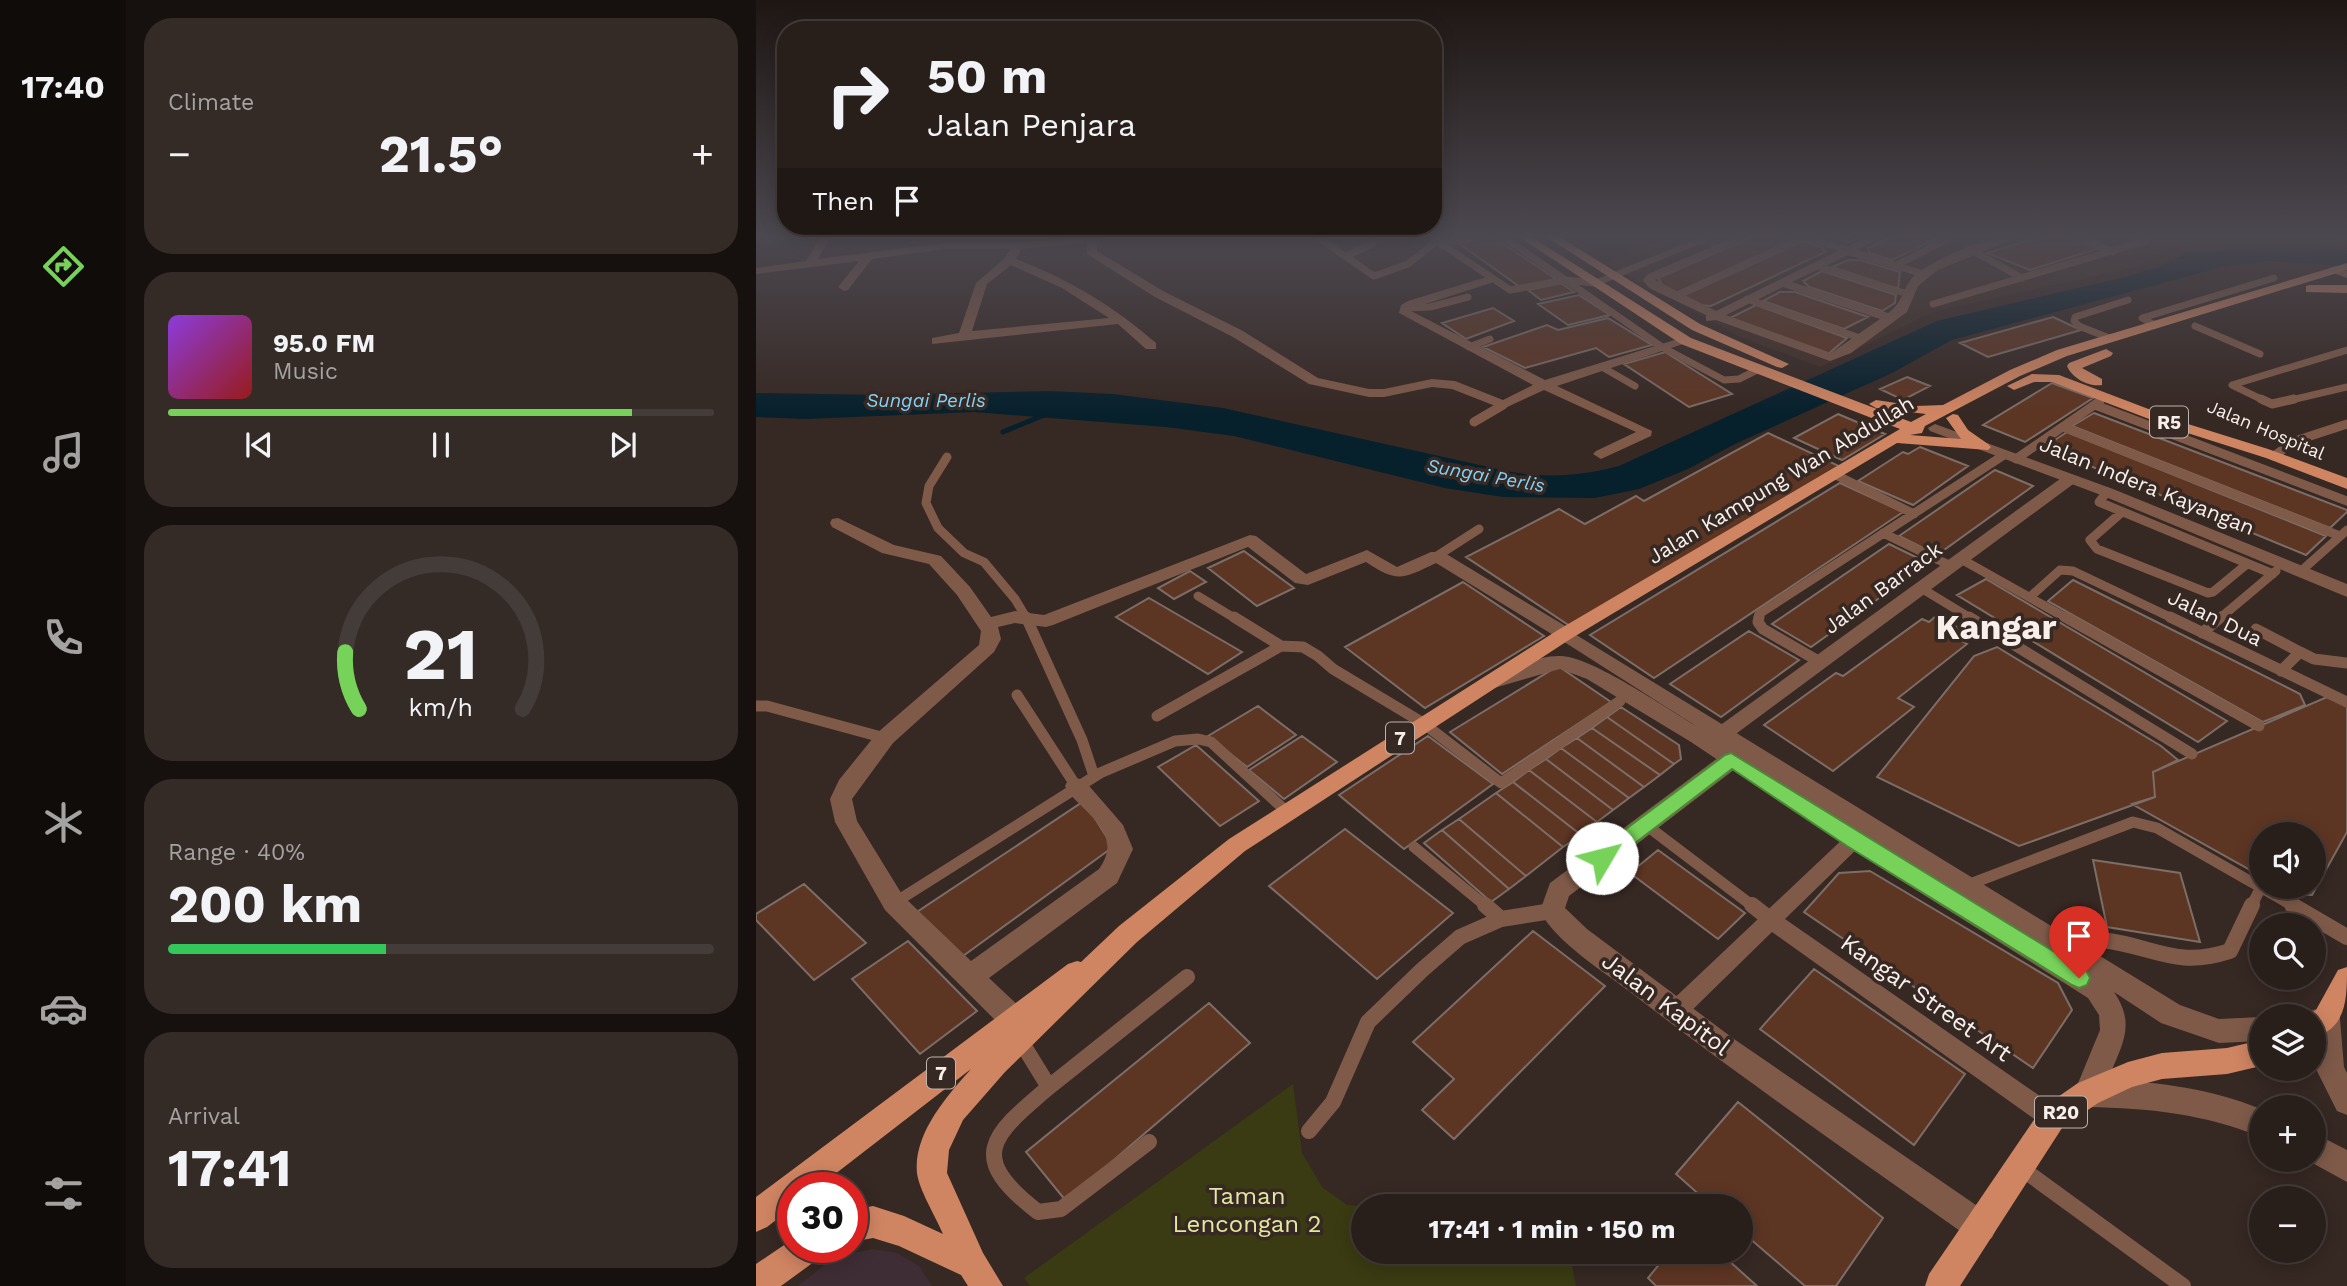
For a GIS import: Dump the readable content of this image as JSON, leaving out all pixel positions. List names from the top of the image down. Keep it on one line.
{"streets":{"main road":["R5","Jalan Hospital","Jalan Kampung Wan Abdullah","7","R20"],"street":["Jalan Indera Kayangan","Jalan Barrack","Kangar Street Art","Jalan Kapitol"],"lane":["Jalan Dua"]},"crossings":[["R5","Jalan Hospital"],["R5","Jalan Kampung Wan Abdullah"],["Jalan Kampung Wan Abdullah","Jalan Indera Kayangan"],["Jalan Kampung Wan Abdullah","7"],["Jalan Indera Kayangan","Jalan Barrack"],["Kangar Street Art","R20"],["Jalan Kapitol","R20"]],"districts":["Kangar"],"water":["Sungai Perlis"],"parks":["Taman Lencongan 2"],"page":{"tabs":"17:40","tile":["Climate",["Range · 40%","200 km"],["Arrival","17:41"]],"turn":["50 m","Jalan Penjara"],"heat":["−","21.5°","+"],"then":"Then","song":["95.0 FM","Music"],"map_buttons":["+","−"],"limit":"30","trip":"17:41 · 1 min · 150 m","gauge":["21","km/h"]}}
